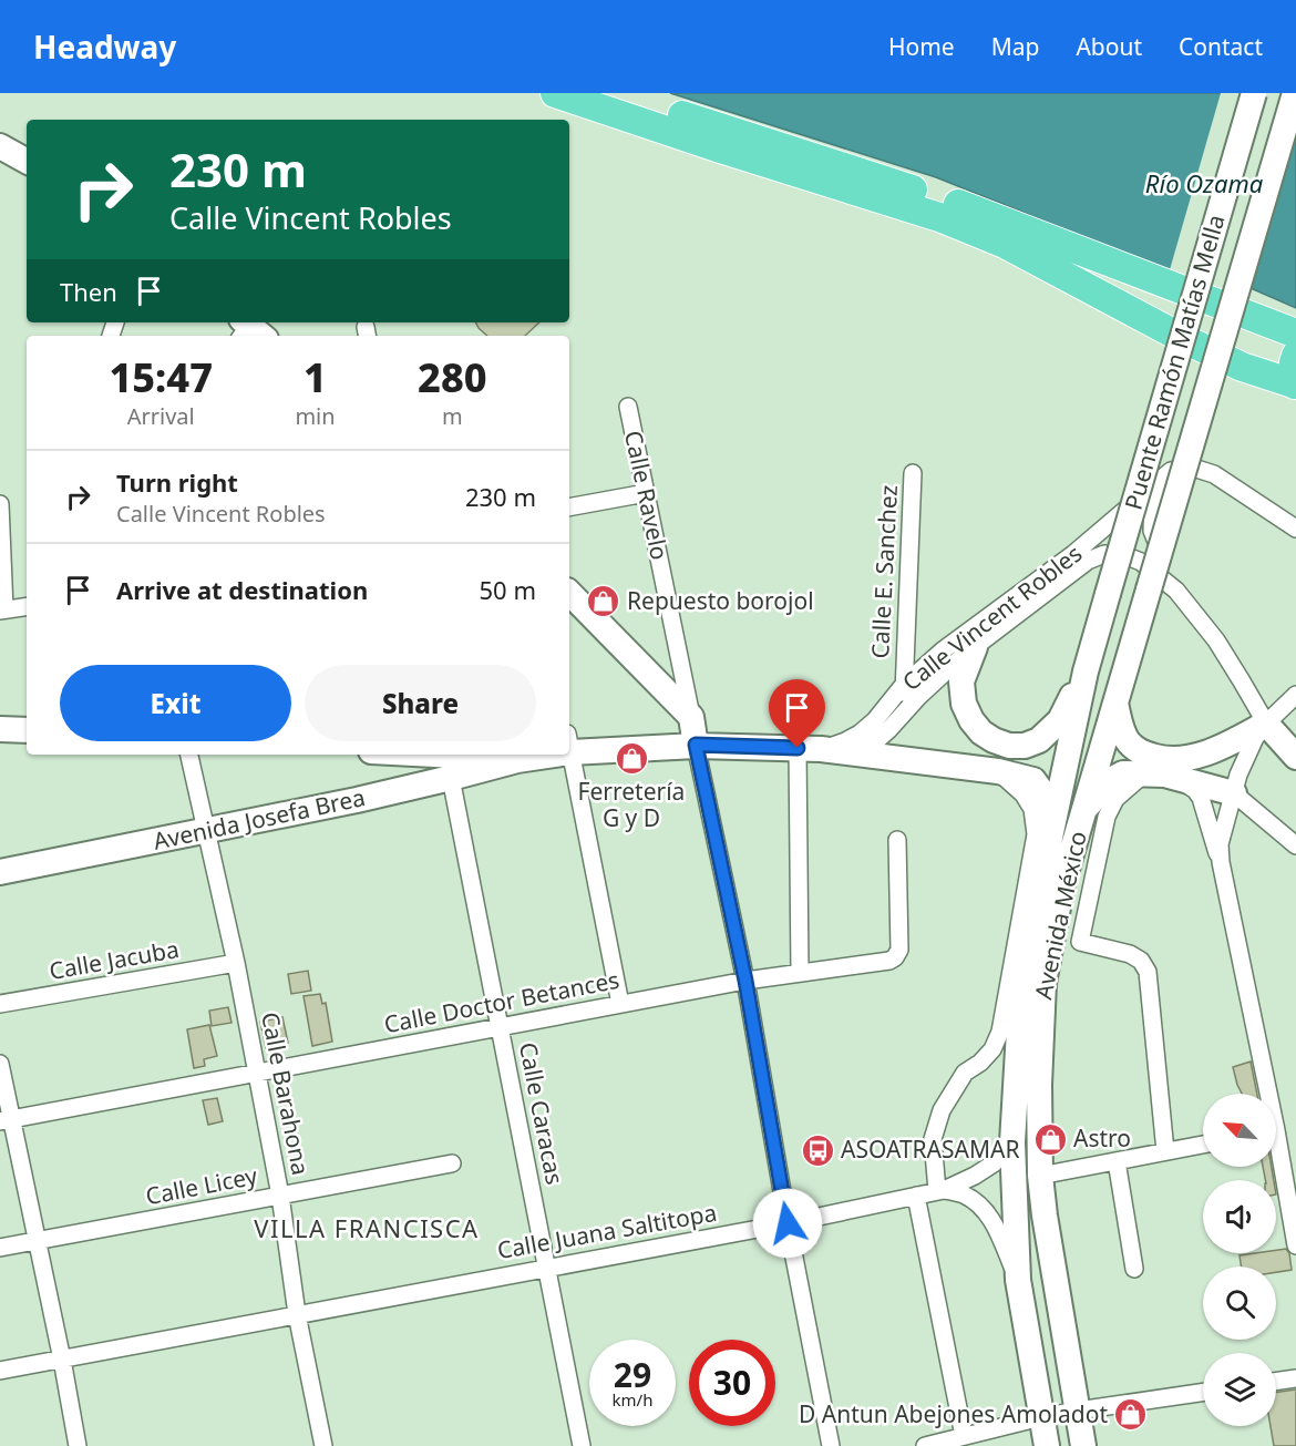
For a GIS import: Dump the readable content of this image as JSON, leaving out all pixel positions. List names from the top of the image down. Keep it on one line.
{"streets":{"main road":["Puente Ramón Matías Mella","Calle Ravelo","Calle Vincent Robles","Avenida Josefa Brea","Avenida México"],"street":["Calle E. Sanchez","Calle Jacuba","Calle Doctor Betances","Calle Barahona","Calle Caracas","Calle Licey","Calle Juana Saltitopa"]},"crossings":[["Puente Ramón Matías Mella","Avenida México"],["Calle Ravelo","Calle Vincent Robles"],["Calle Ravelo","Calle Doctor Betances"],["Calle Ravelo","Calle Juana Saltitopa"],["Calle E. Sanchez","Calle Vincent Robles"],["Calle Vincent Robles","Avenida Josefa Brea"],["Calle Vincent Robles","Avenida México"],["Avenida Josefa Brea","Calle Barahona"],["Avenida Josefa Brea","Calle Caracas"],["Avenida México","Calle Juana Saltitopa"],["Calle Jacuba","Calle Barahona"],["Calle Doctor Betances","Calle Barahona"],["Calle Doctor Betances","Calle Caracas"],["Calle Barahona","Calle Licey"],["Calle Barahona","Calle Juana Saltitopa"],["Calle Caracas","Calle Juana Saltitopa"]],"districts":["VILLA FRANCISCA"],"water":["Río Ozama"],"places":{"shop":["Repuesto borojol","Ferretería G y D","Astro","D Antun Abejones Amoladot"],"bus stop":["ASOATRASAMAR"]},"north":"top left","page":{"header":"Headway","nav":["Home","Map","About","Contact"],"turn":["230 m","Calle Vincent Robles"],"then":"Then","eta":["15:47","Arrival","1","min","280","m"],"list":[{"name":"Turn right","note":"Calle Vincent Robles","value":"230 m"},{"name":"Arrive at destination","value":"50 m"}],"buttons":["Exit","Share"],"speed":"29 km/h","limit":"30"}}
